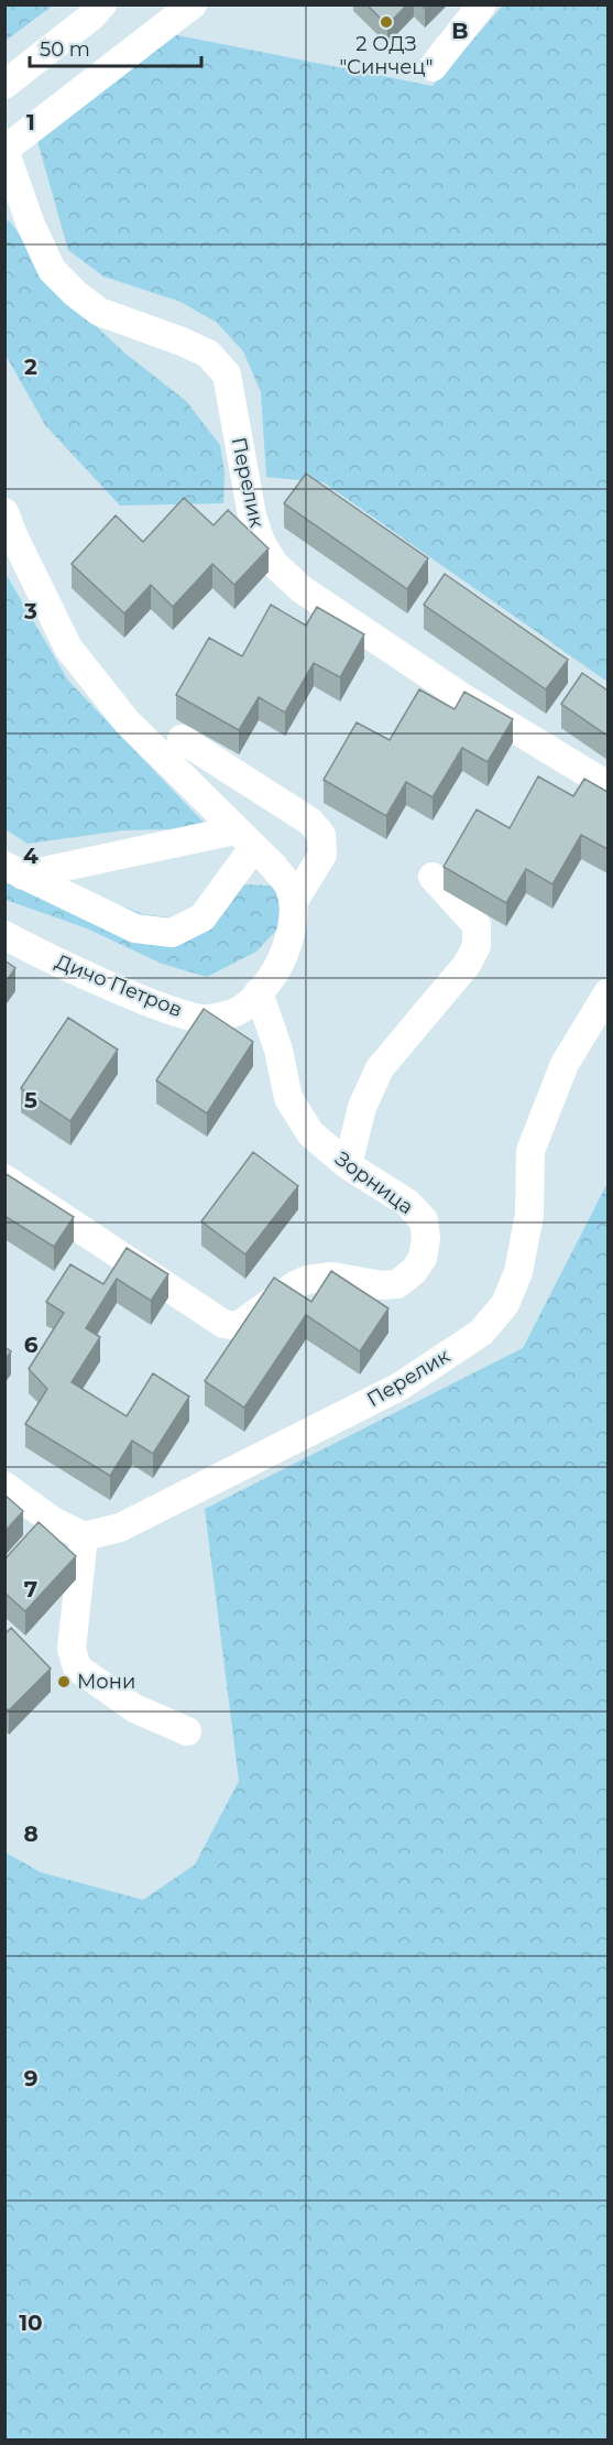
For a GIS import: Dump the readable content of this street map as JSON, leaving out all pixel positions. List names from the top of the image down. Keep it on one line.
{"streets":{"street":["Перелик","Дичо Петров","Зорница"]},"crossings":[["Дичо Петров","Зорница"]],"places":["2 ОДЗ \"Синчец\"","Мони"],"scale_bar":"50 m","grid":{"columns":["B"],"rows":["1","2","3","4","5","6","7","8","9","10"]}}
